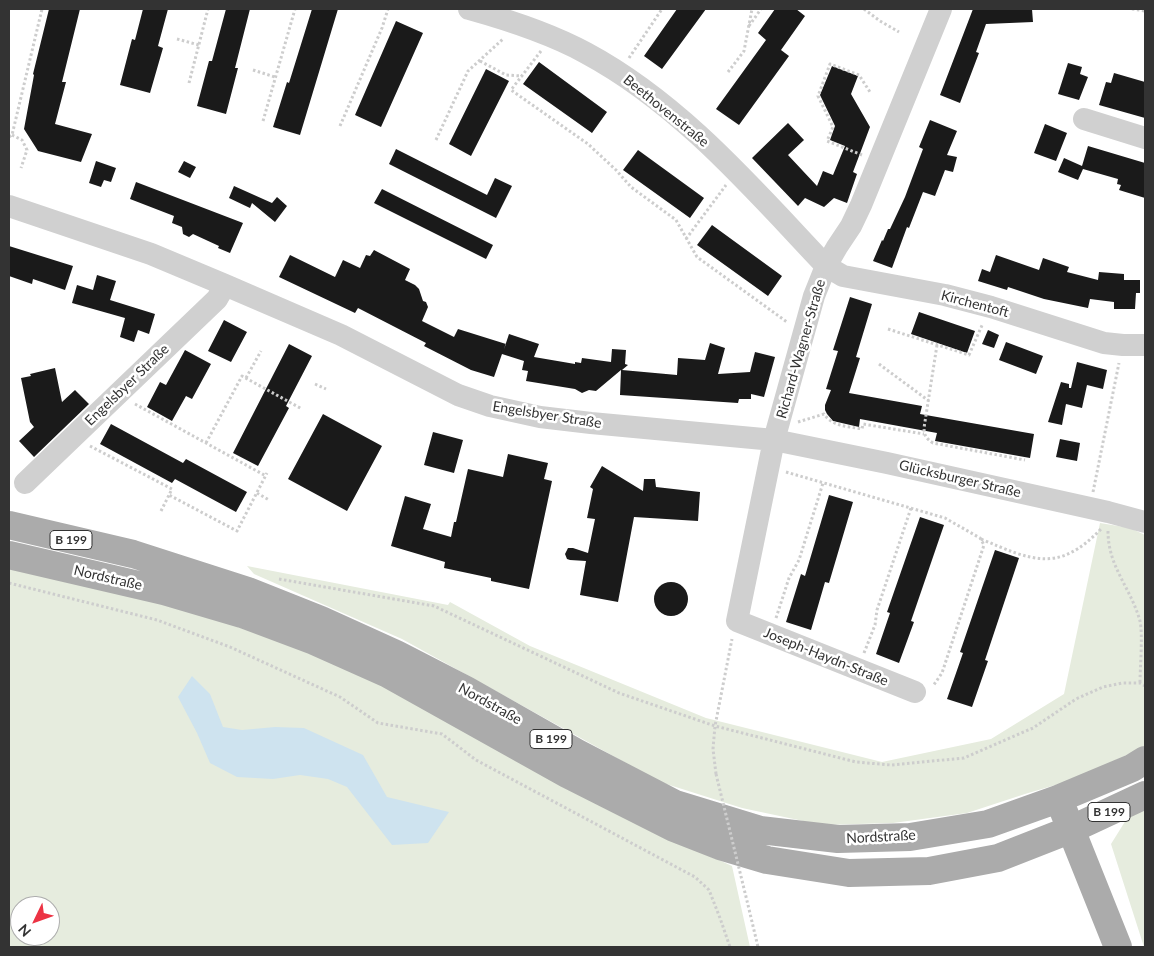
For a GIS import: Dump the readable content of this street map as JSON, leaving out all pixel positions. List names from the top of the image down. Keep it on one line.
{"streets":{"main road":["B 199","Nordstraße"],"street":["Beethovenstraße","Kirchentoft","Richard-Wagner-Straße","Engelsbyer Straße","Glücksburger Straße","Joseph-Haydn-Straße"]},"crossings":[["Beethovenstraße","Kirchentoft"],["Beethovenstraße","Richard-Wagner-Straße"],["Kirchentoft","Richard-Wagner-Straße"],["Richard-Wagner-Straße","Engelsbyer Straße"],["Richard-Wagner-Straße","Glücksburger Straße"],["Richard-Wagner-Straße","Joseph-Haydn-Straße"],["Engelsbyer Straße","Glücksburger Straße"],["B 199","Nordstraße"]],"north":"bottom left"}
